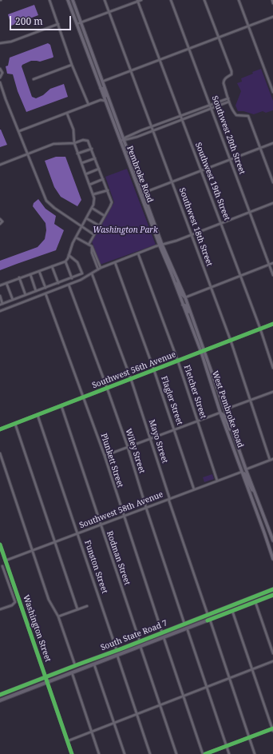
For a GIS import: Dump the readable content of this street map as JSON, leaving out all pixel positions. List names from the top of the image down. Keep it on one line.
{"streets":{"main road":["Pembroke Road","West Pembroke Road","South State Road 7"],"street":["Southwest 20th Street","Southwest 19th Street","Southwest 18th Street","Southwest 56th Avenue","Fletcher Street","Flagler Street","Mayo Street","Wiley Street","Plunkett Street","Southwest 58th Avenue","Rodman Street","Funston Street","Washington Street"]},"crossings":[["Pembroke Road","Southwest 56th Avenue"],["Pembroke Road","West Pembroke Road"],["Southwest 19th Street","Southwest 56th Avenue"],["Southwest 18th Street","Southwest 56th Avenue"],["Southwest 56th Avenue","Fletcher Street"],["Southwest 56th Avenue","Flagler Street"],["Southwest 56th Avenue","West Pembroke Road"],["Southwest 56th Avenue","Mayo Street"],["Southwest 56th Avenue","Wiley Street"],["Southwest 56th Avenue","Plunkett Street"],["Southwest 56th Avenue","Rodman Street"],["Southwest 56th Avenue","Funston Street"],["Fletcher Street","Southwest 58th Avenue"],["Flagler Street","Southwest 58th Avenue"],["West Pembroke Road","Southwest 58th Avenue"],["Mayo Street","Southwest 58th Avenue"],["Mayo Street","South State Road 7"],["Wiley Street","Southwest 58th Avenue"],["Wiley Street","South State Road 7"],["Plunkett Street","Southwest 58th Avenue"],["Plunkett Street","South State Road 7"],["Southwest 58th Avenue","Rodman Street"],["Southwest 58th Avenue","Funston Street"],["Southwest 58th Avenue","Washington Street"],["Rodman Street","South State Road 7"],["Funston Street","South State Road 7"],["Washington Street","South State Road 7"]],"parks":["Washington Park"],"scale_bar":"200 m"}
